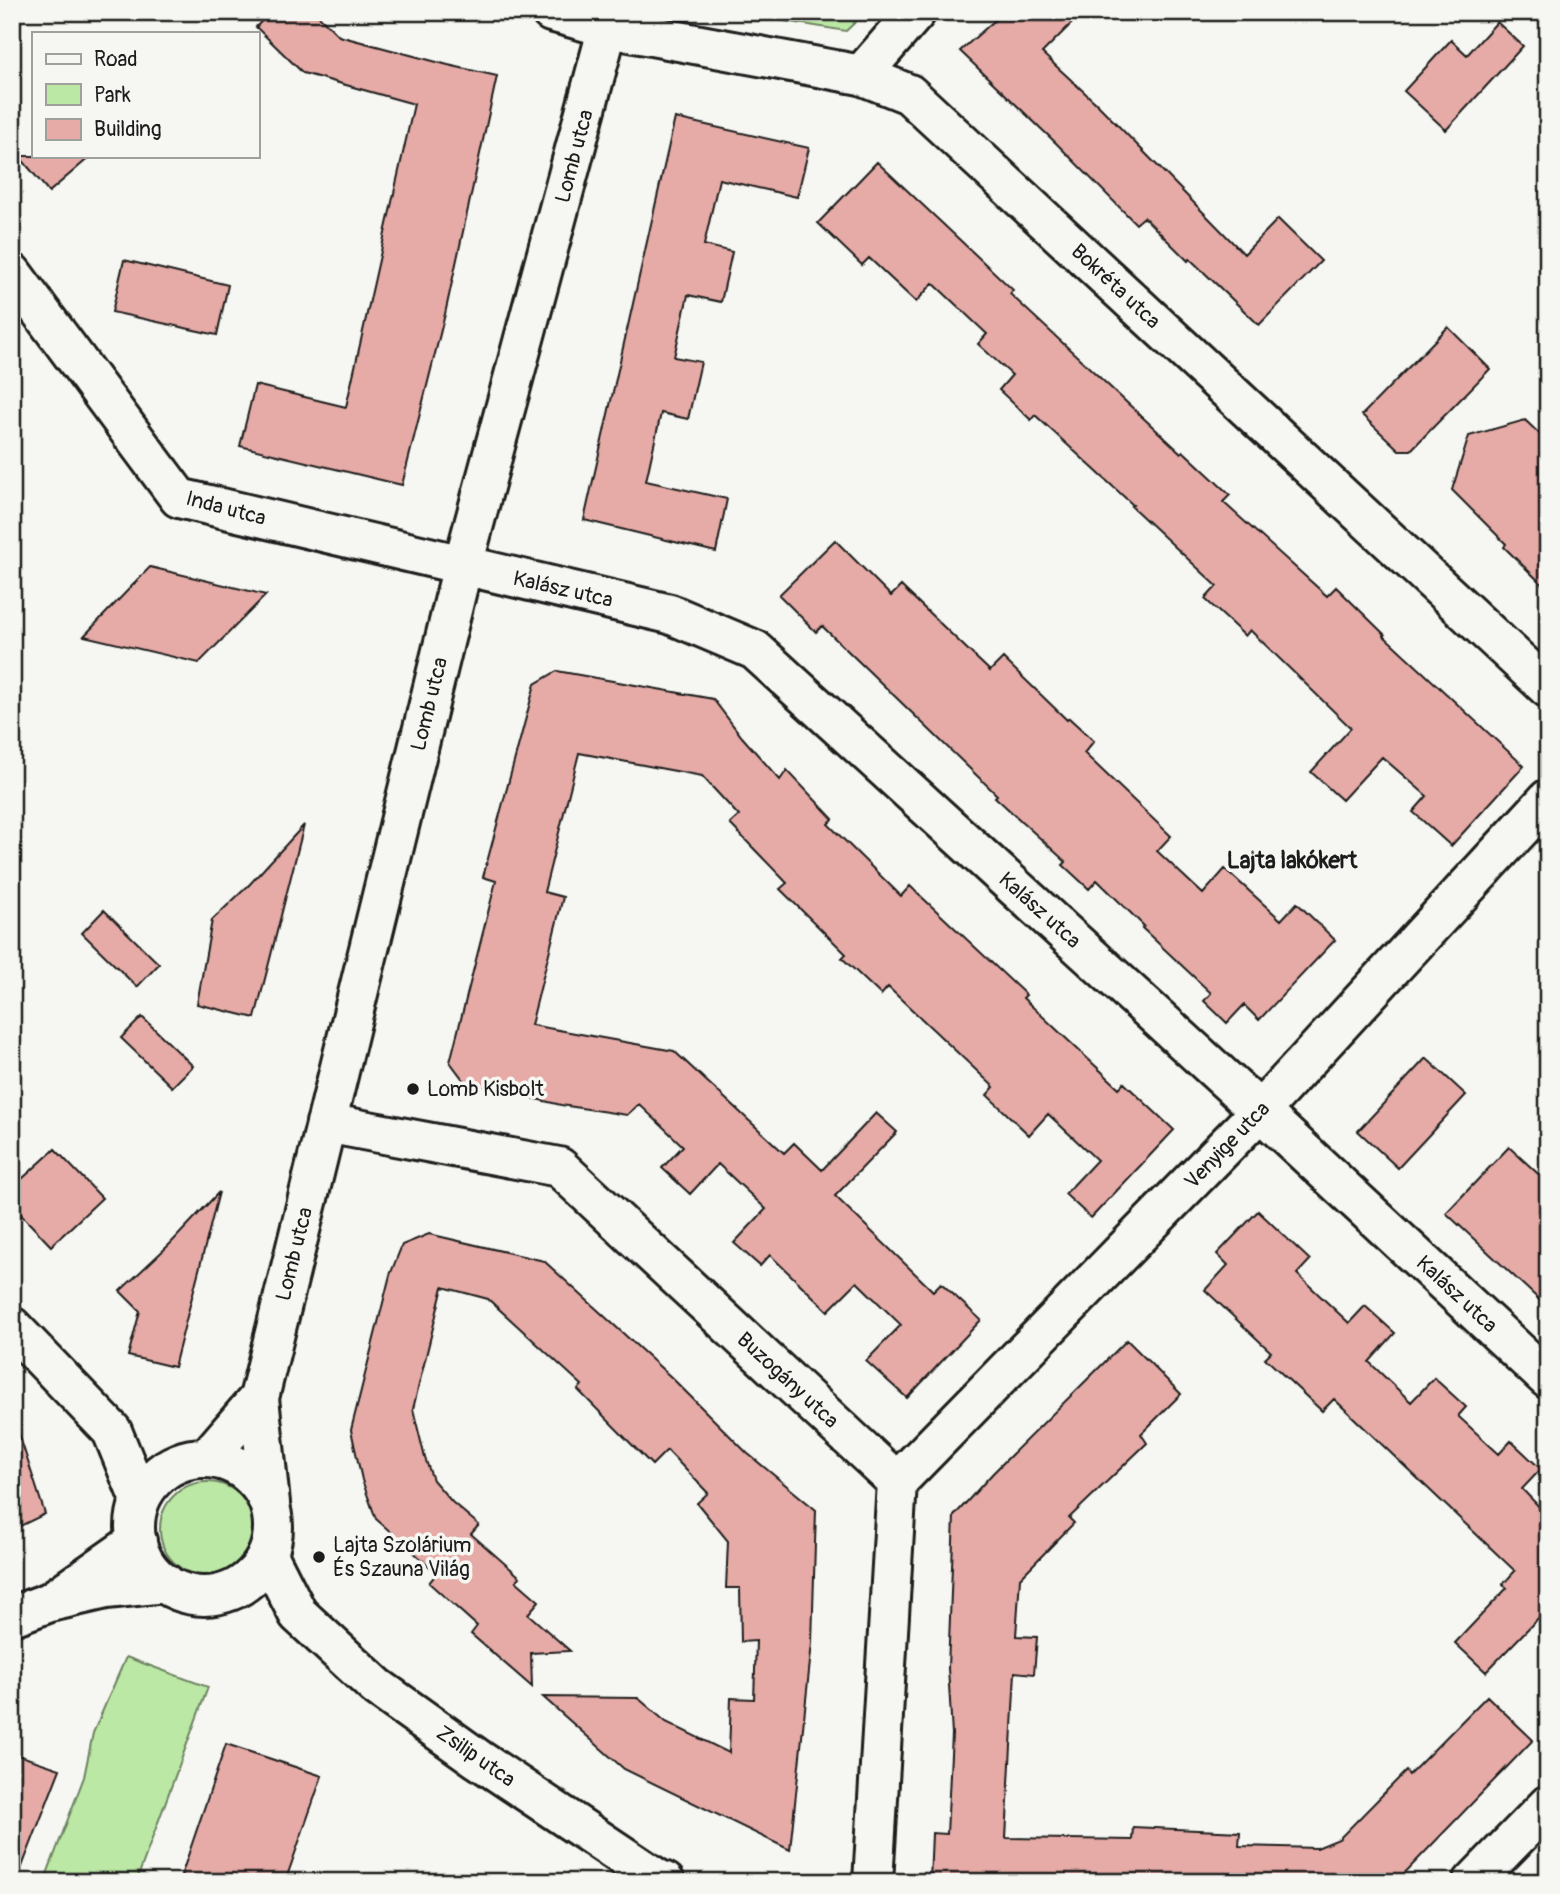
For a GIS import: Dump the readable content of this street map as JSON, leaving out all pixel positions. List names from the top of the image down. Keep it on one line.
{"streets":{"street":["Lomb utca","Bokréta utca","Inda utca","Kalász utca","Venyige utca","Buzogány utca","Zsilip utca"]},"crossings":[["Lomb utca","Bokréta utca"],["Lomb utca","Inda utca"],["Lomb utca","Kalász utca"],["Lomb utca","Buzogány utca"],["Inda utca","Kalász utca"],["Kalász utca","Venyige utca"],["Venyige utca","Buzogány utca"]],"districts":["Lajta lakókert"],"places":["Lomb Kisbolt","Lajta Szolárium És Szauna Világ"],"legend":["Road","Park","Building"]}
